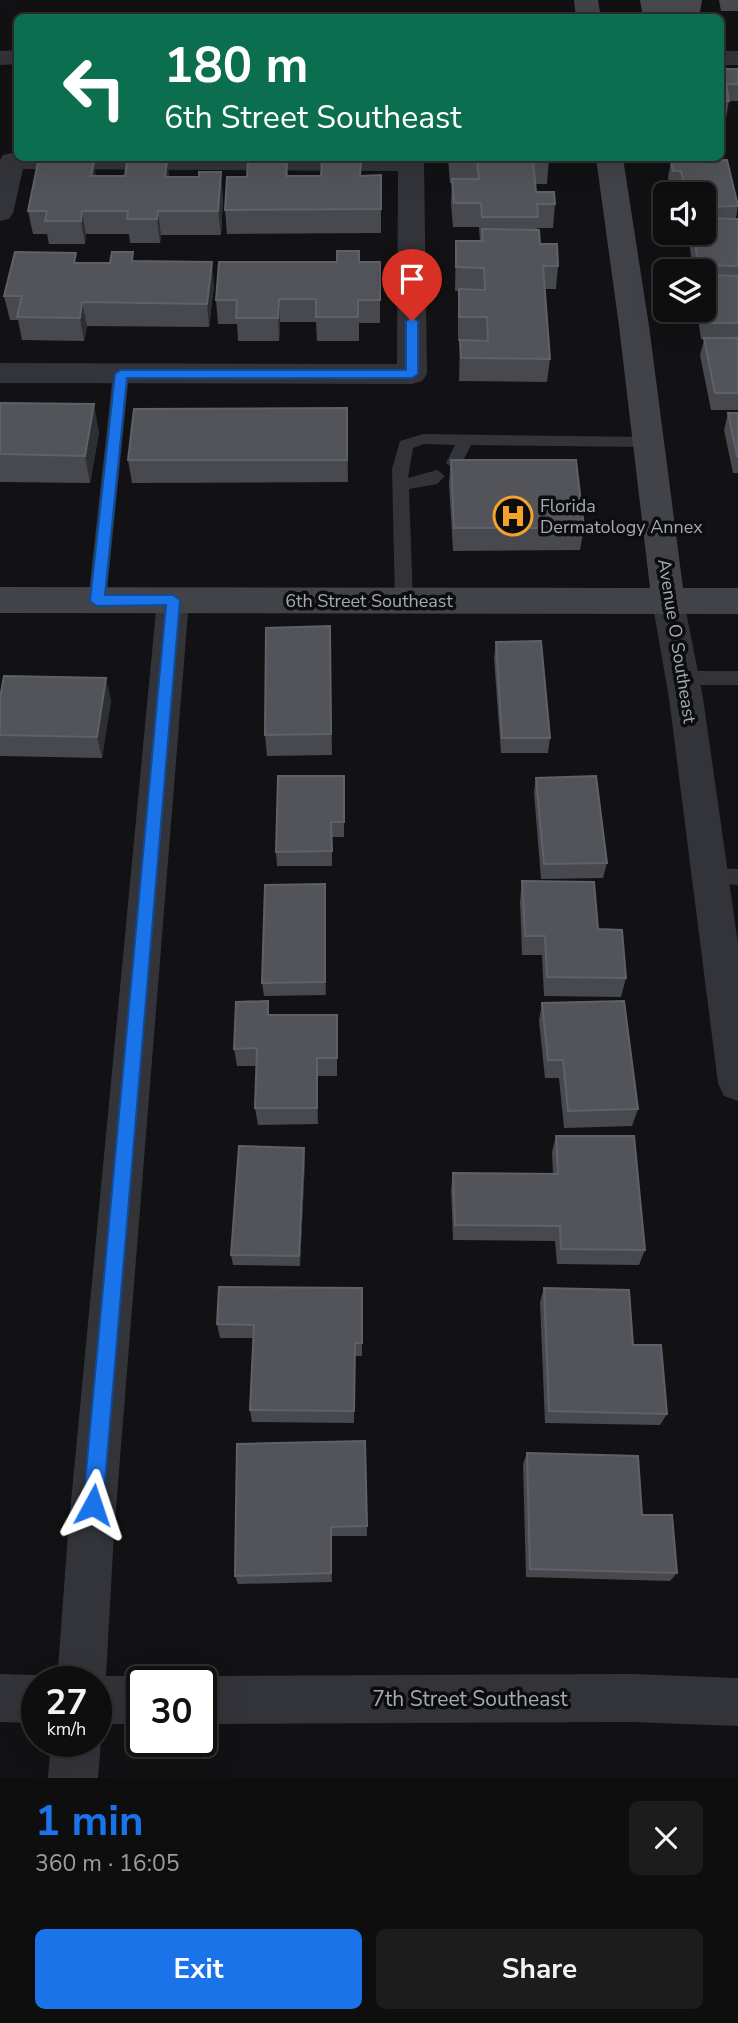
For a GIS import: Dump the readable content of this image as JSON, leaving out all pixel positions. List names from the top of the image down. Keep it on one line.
{"streets":{"street":["6th Street Southeast","Avenue O Southeast","7th Street Southeast"]},"crossings":[["6th Street Southeast","Avenue O Southeast"]],"places":{"hospital":["Florida Dermatology Annex"]},"page":{"turn":["180 m","6th Street Southeast"],"speed":"27 km/h","limit":"30","heading":["1 min","360 m · 16:05"],"buttons":["Exit","Share"]}}
